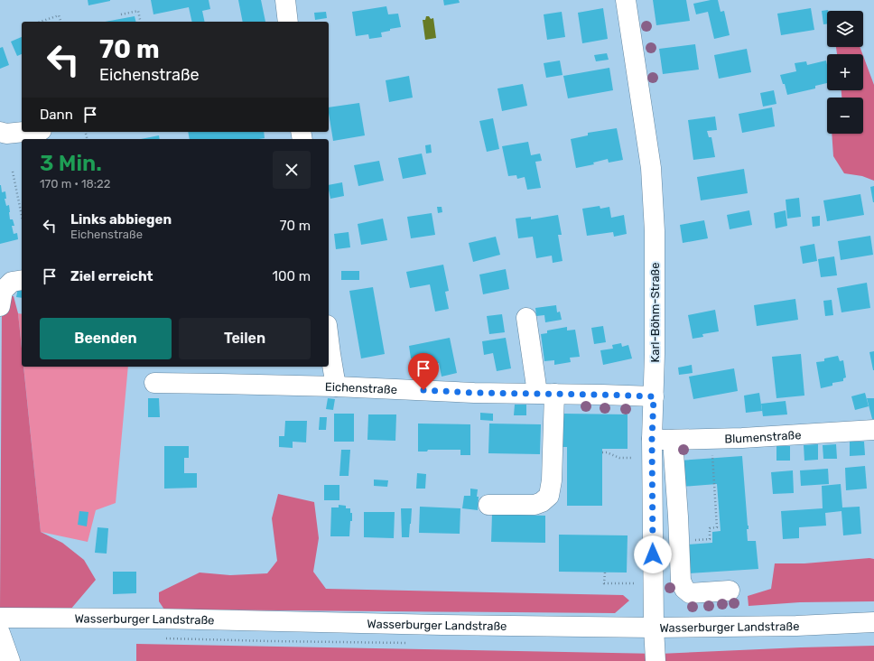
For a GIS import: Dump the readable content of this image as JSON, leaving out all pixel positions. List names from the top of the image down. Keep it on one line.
{"streets":{"street":["Karl-Böhm-Straße","Eichenstraße","Blumenstraße","Wasserburger Landstraße"]},"crossings":[["Karl-Böhm-Straße","Eichenstraße"],["Karl-Böhm-Straße","Blumenstraße"],["Karl-Böhm-Straße","Wasserburger Landstraße"]],"page":{"map_buttons":["+","−"],"turn":["70 m","Eichenstraße"],"then":"Dann","heading":["3 Min.","170 m · 18:22"],"list":[{"name":"Links abbiegen","note":"Eichenstraße","value":"70 m"},{"name":"Ziel erreicht","value":"100 m"}],"buttons":["Beenden","Teilen"]}}
